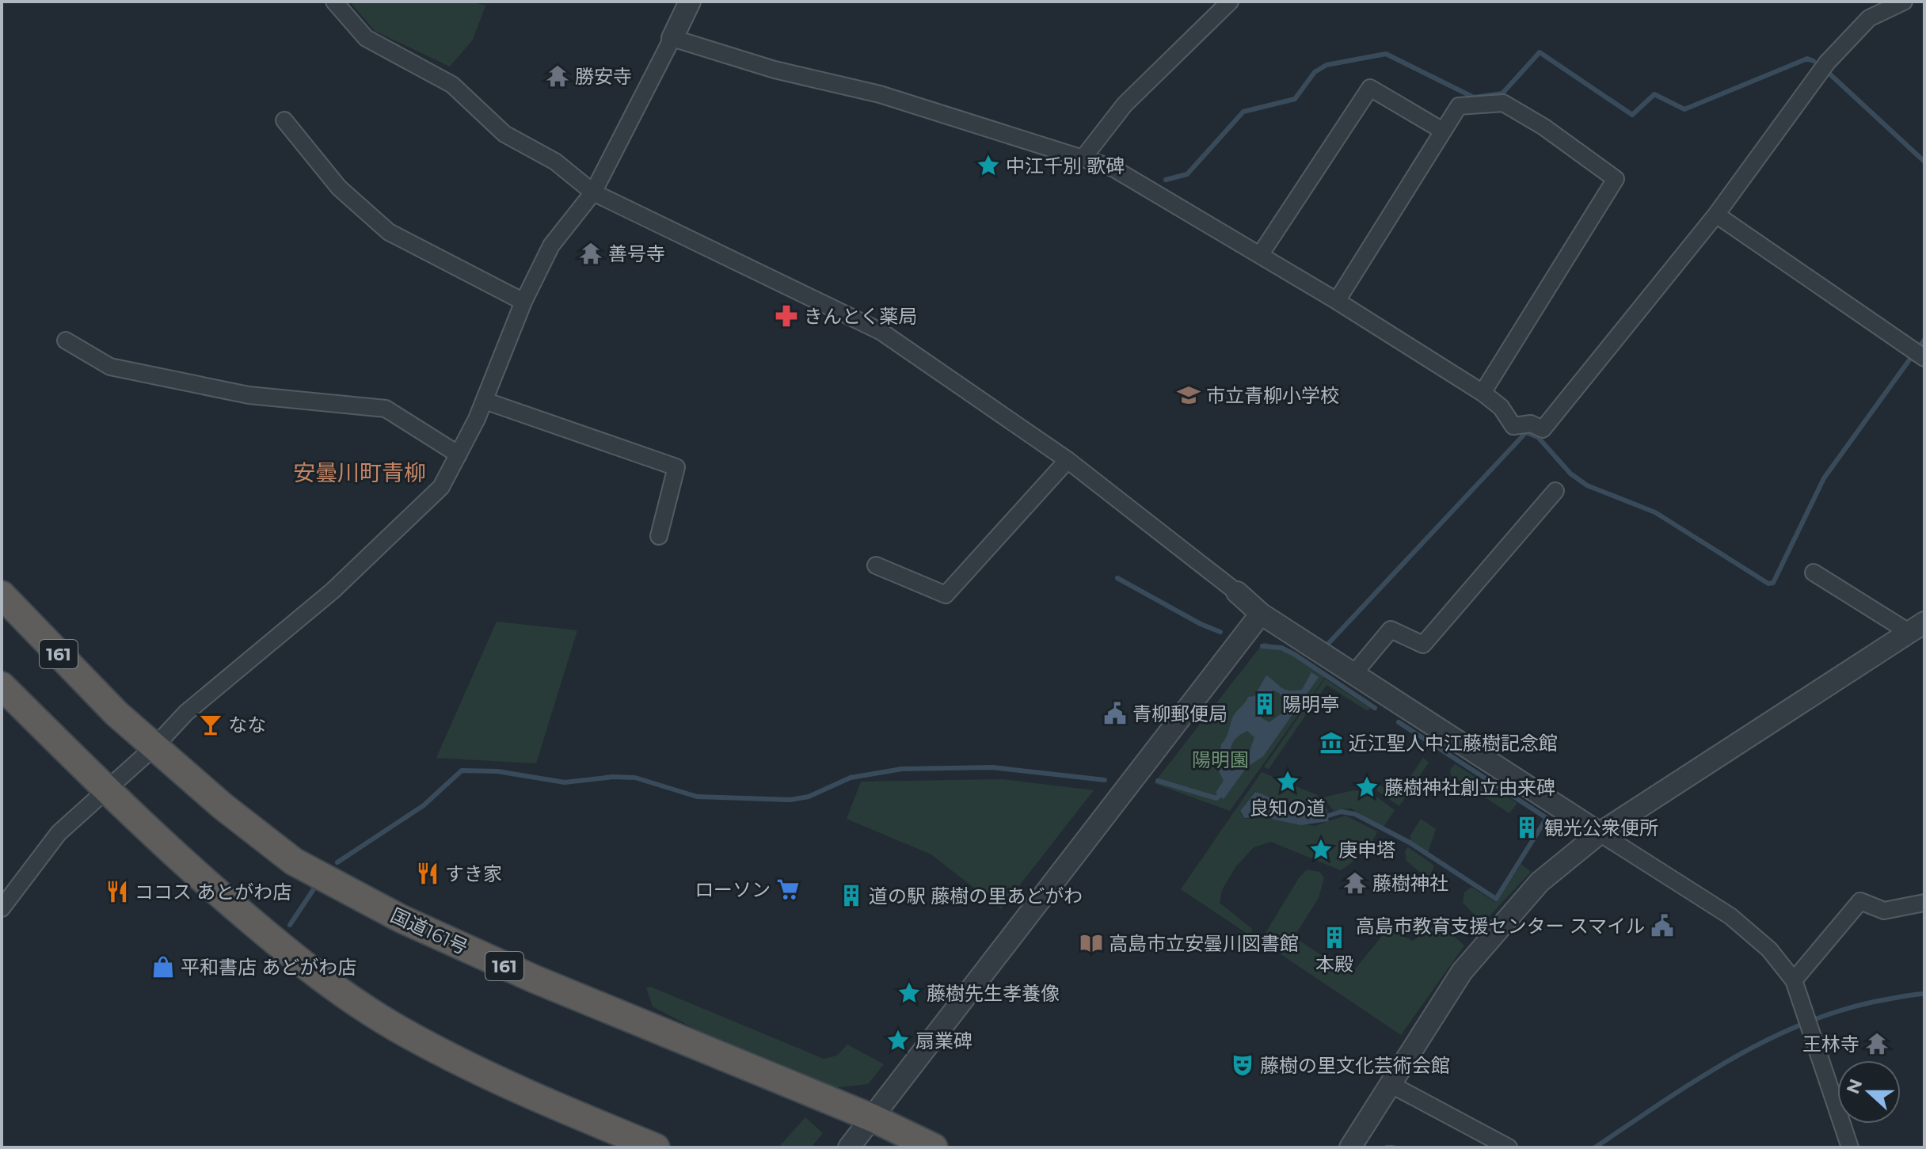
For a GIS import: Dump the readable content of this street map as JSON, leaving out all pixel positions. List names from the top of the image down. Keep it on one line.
{"streets":{"highway":["161","国道161号"]},"districts":["安曇川町青柳"],"parks":["陽明園"],"places":{"temple":["勝安寺","善号寺","藤樹神社","王林寺"],"place":["中江千別 歌碑","良知の道","藤樹神社創立由来碑","庚申塔","藤樹先生孝養像","扇業碑"],"pharmacy":["きんとく薬局"],"school or university":["市立青柳小学校"],"building":["陽明亭","観光公衆便所","道の駅 藤樹の里あどがわ","本殿"],"public building":["青柳郵便局","高島市教育支援センター スマイル"],"bar":["なな"],"museum":["近江聖人中江藤樹記念館"],"restaurant":["すき家","ココス あとがわ店"],"supermarket":["ローソン"],"library":["高島市立安曇川図書館"],"shop":["平和書店 あどがわ店"],"theatre":["藤樹の里文化芸術会館"]},"north":"left"}
